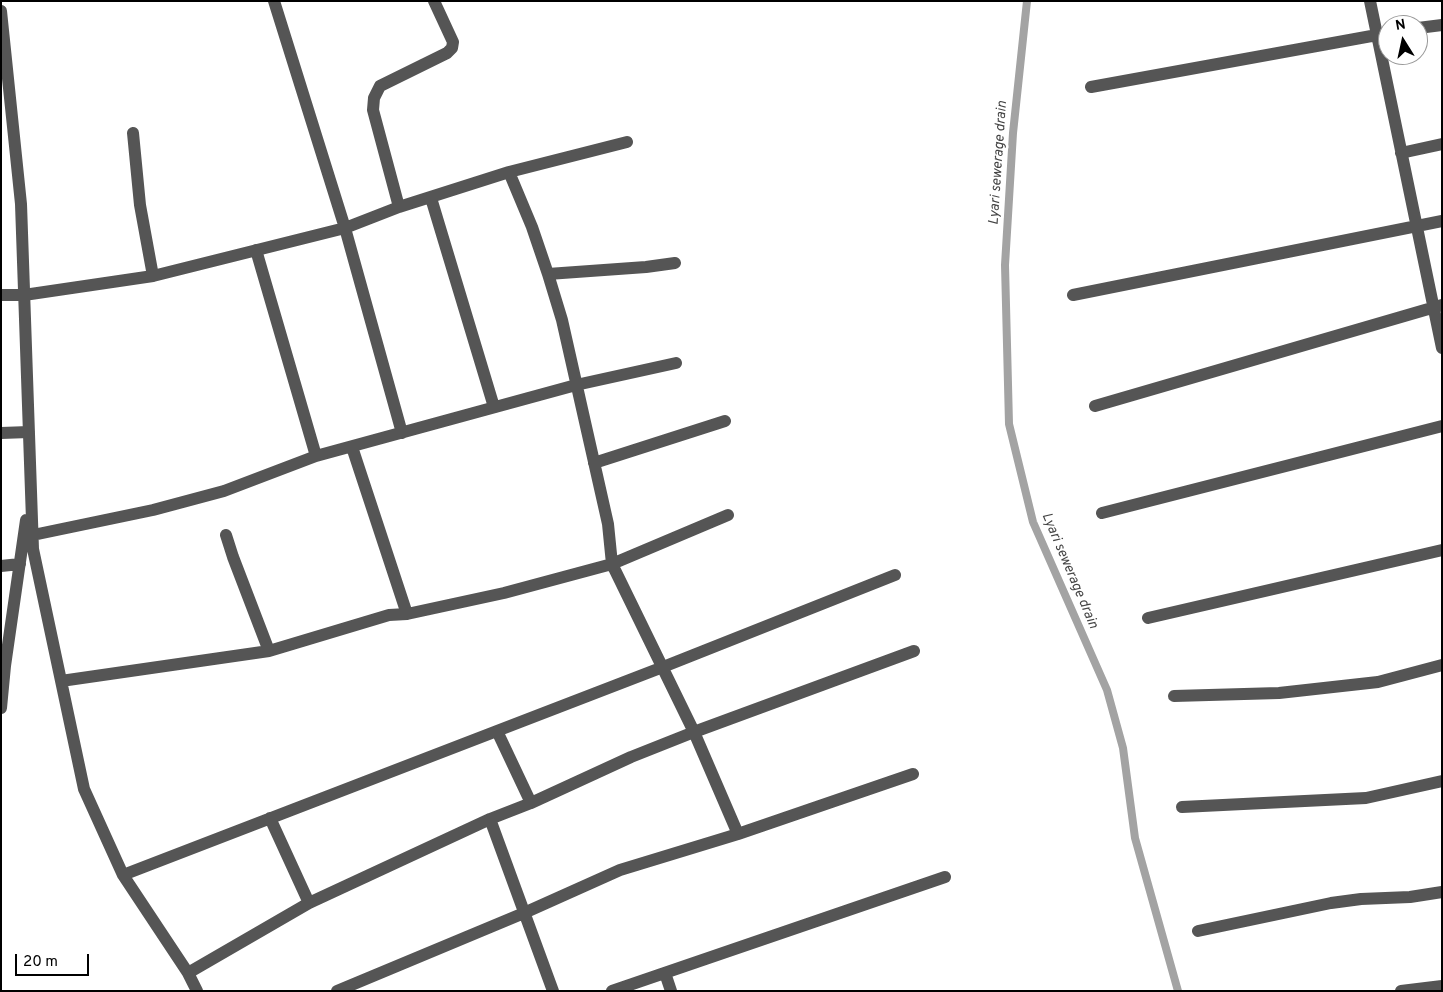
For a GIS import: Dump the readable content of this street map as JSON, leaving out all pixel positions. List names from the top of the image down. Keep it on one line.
{"water":["Lyari sewerage drain"],"scale_bar":"20 m","north":"top"}
